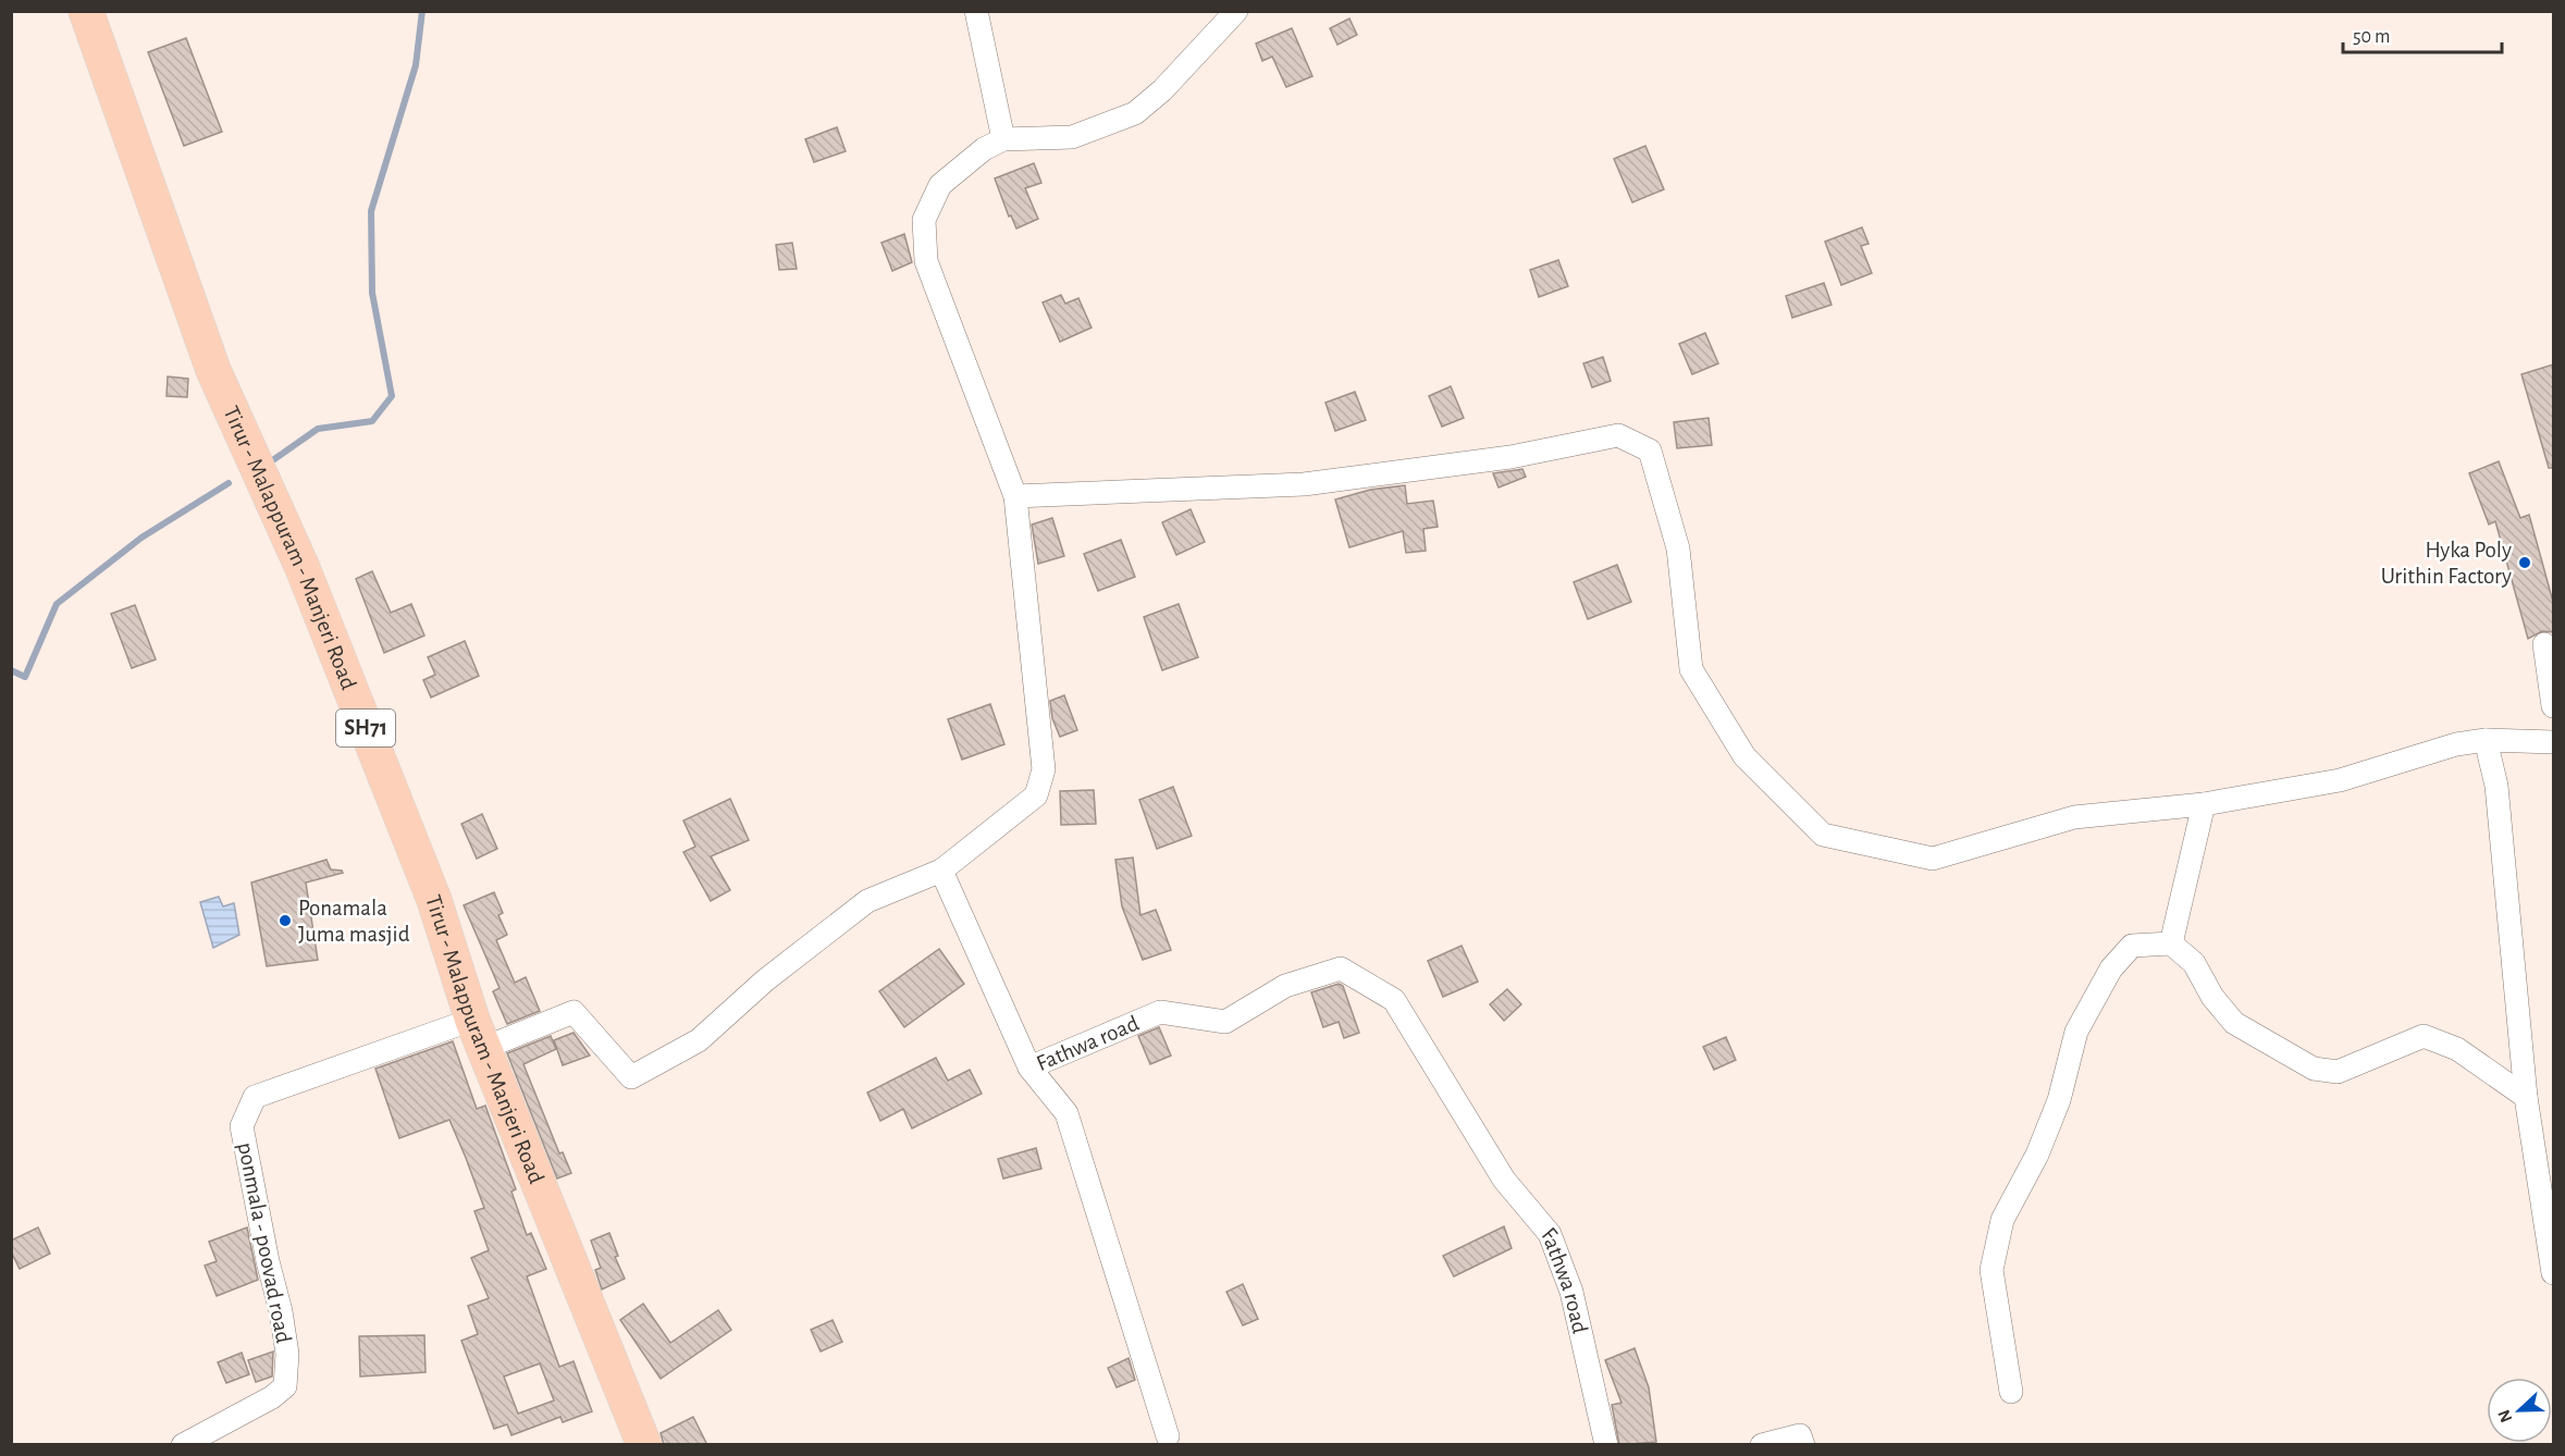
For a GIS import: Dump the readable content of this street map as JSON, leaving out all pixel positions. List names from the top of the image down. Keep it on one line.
{"streets":{"main road":["Tirur - Malappuram - Manjeri Road","SH71"],"street":["Fathwa road","ponmala - poovad road"]},"crossings":[["Tirur - Malappuram - Manjeri Road","ponmala - poovad road"]],"places":["Hyka Poly Urithin Factory","Ponamala Juma masjid"],"scale_bar":"50 m","north":"left"}
